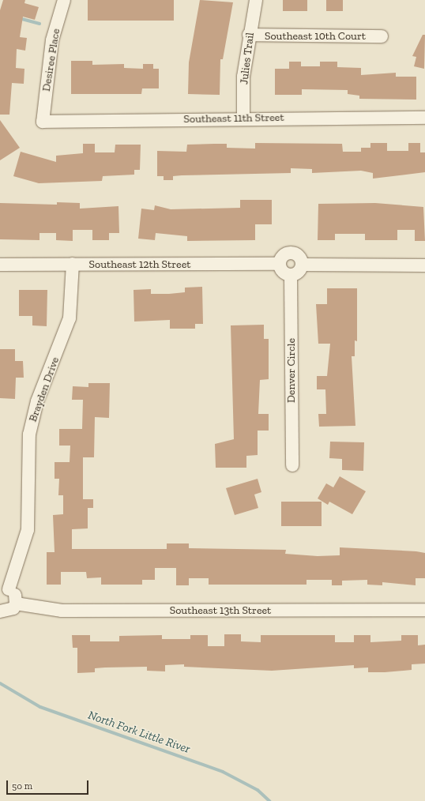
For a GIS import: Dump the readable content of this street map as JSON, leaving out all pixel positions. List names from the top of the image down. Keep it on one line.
{"streets":{"street":["Southeast 10th Court","Julies Trail","Desiree Place","Southeast 11th Street","Southeast 12th Street","Denver Circle","Brayden Drive","Southeast 13th Street"]},"crossings":[["Southeast 10th Court","Julies Trail"],["Julies Trail","Southeast 11th Street"],["Desiree Place","Southeast 11th Street"],["Southeast 12th Street","Denver Circle"],["Southeast 12th Street","Brayden Drive"]],"water":["North Fork Little River"],"scale_bar":"50 m"}
